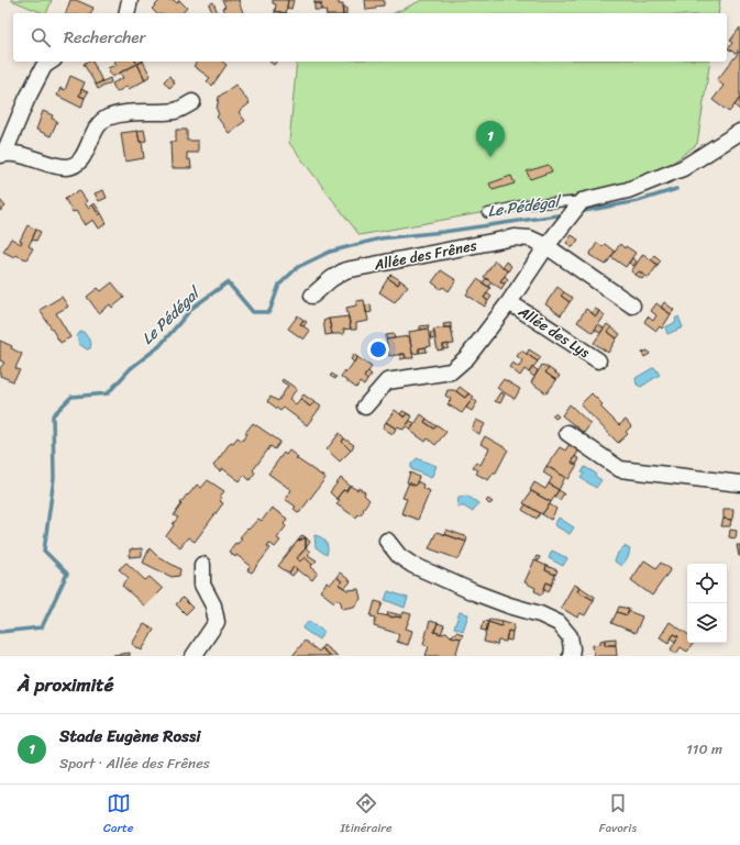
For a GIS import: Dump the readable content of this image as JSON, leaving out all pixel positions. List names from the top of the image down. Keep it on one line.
{"streets":{"street":["Allée des Frênes","Allée des Lys"]},"water":["Le Pédégal"],"page":{"search":"Rechercher","pins":"1","heading":"À proximité","list":[{"mark":"1","name":"Stade Eugène Rossi","note":"Sport · Allée des Frênes","value":"110 m"}],"nav":["Carte","Itinéraire","Favoris"]}}
